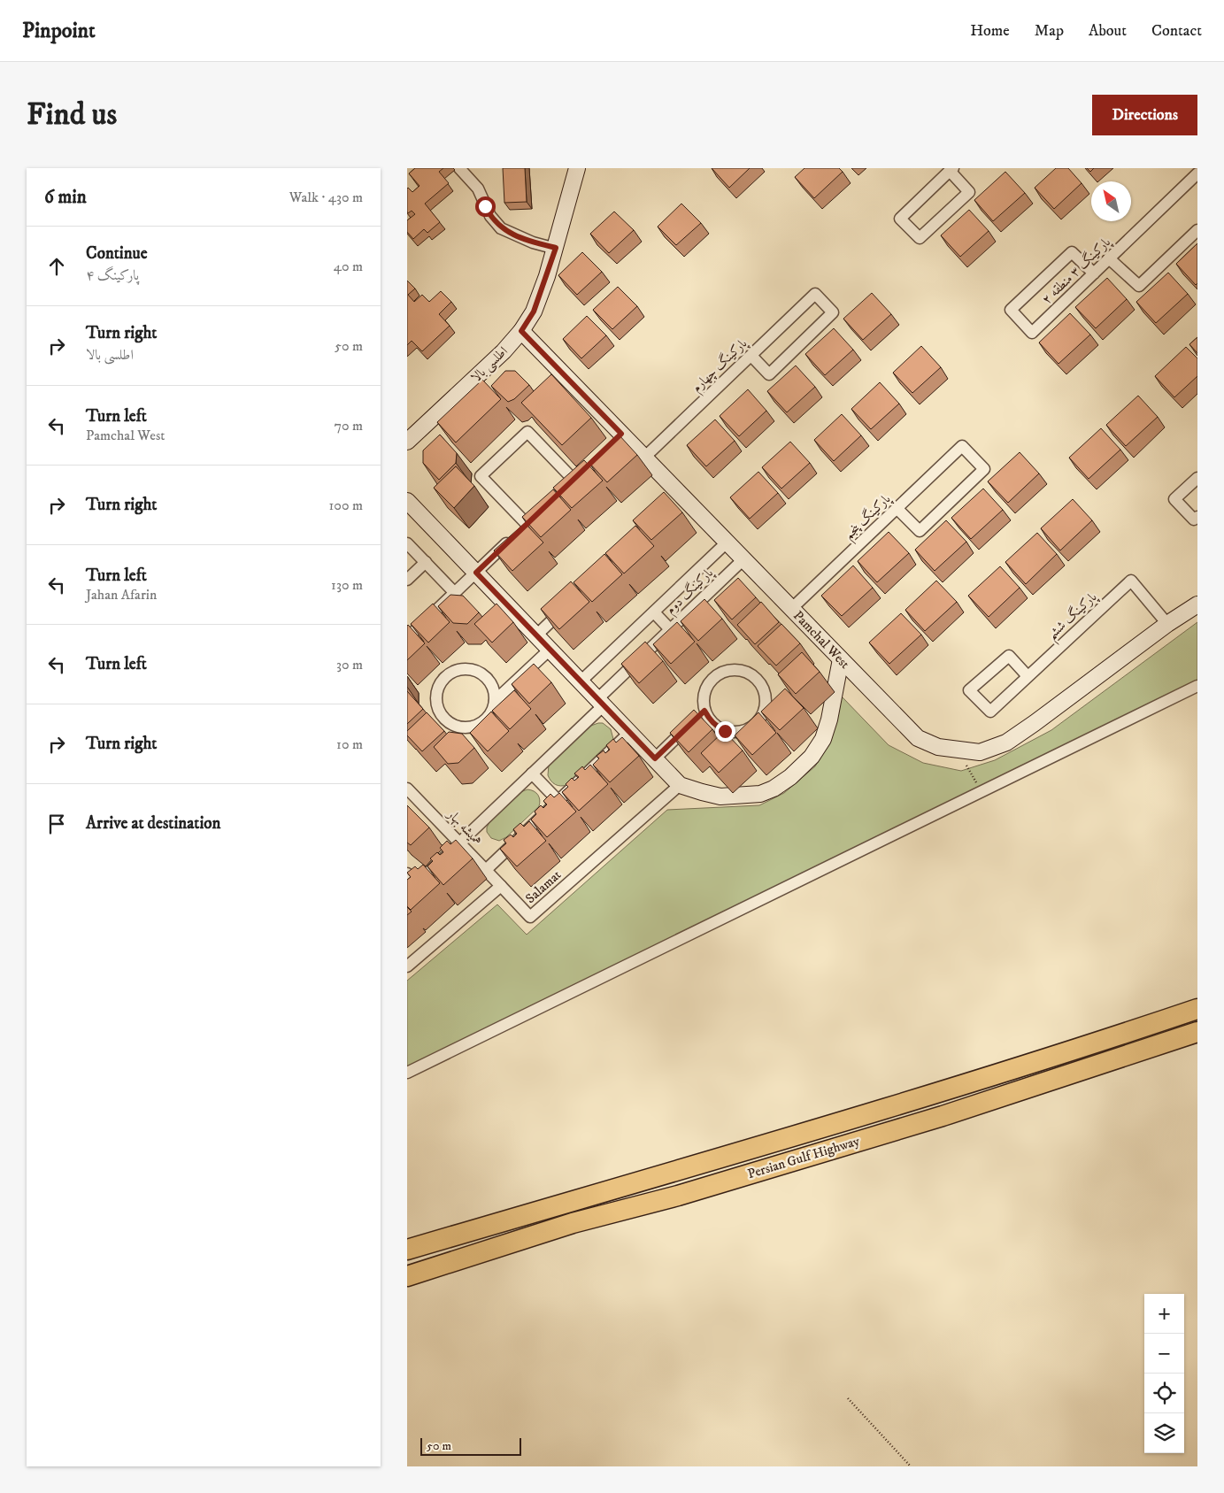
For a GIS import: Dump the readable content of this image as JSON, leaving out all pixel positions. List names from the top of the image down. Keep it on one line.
{"streets":{"highway":["Persian Gulf Highway"],"street":["پارکینگ ۳ منطقه ۲","اطلسی بالا","پارکینگ چهارم","پارکینگ پنجم","پارکینگ دوم","پارکینگ ششم","Pamchal West","همیشه بهار","Salamat"]},"crossings":[["اطلسی بالا","Pamchal West"],["پارکینگ چهارم","Pamchal West"],["پارکینگ پنجم","Pamchal West"],["پارکینگ دوم","Pamchal West"],["پارکینگ دوم","همیشه بهار"],["پارکینگ ششم","Pamchal West"],["همیشه بهار","Salamat"]],"scale_bar":"50 m","north":"top left","page":{"header":"Pinpoint","nav":["Home","Map","About","Contact"],"buttons":"Directions","title":"Find us","heading":["6 min","Walk · 430 m"],"list":[["Continue","پارکینگ ۴","40 m"],["Turn right","اطلسی بالا","50 m"],["Turn left","Pamchal West","70 m"],["Turn right","100 m"],["Turn left","Jahan Afarin","130 m"],["Turn left","30 m"],["Turn right","10 m"],"Arrive at destination"],"map_buttons":["+","−"],"scale":"50 m"}}
